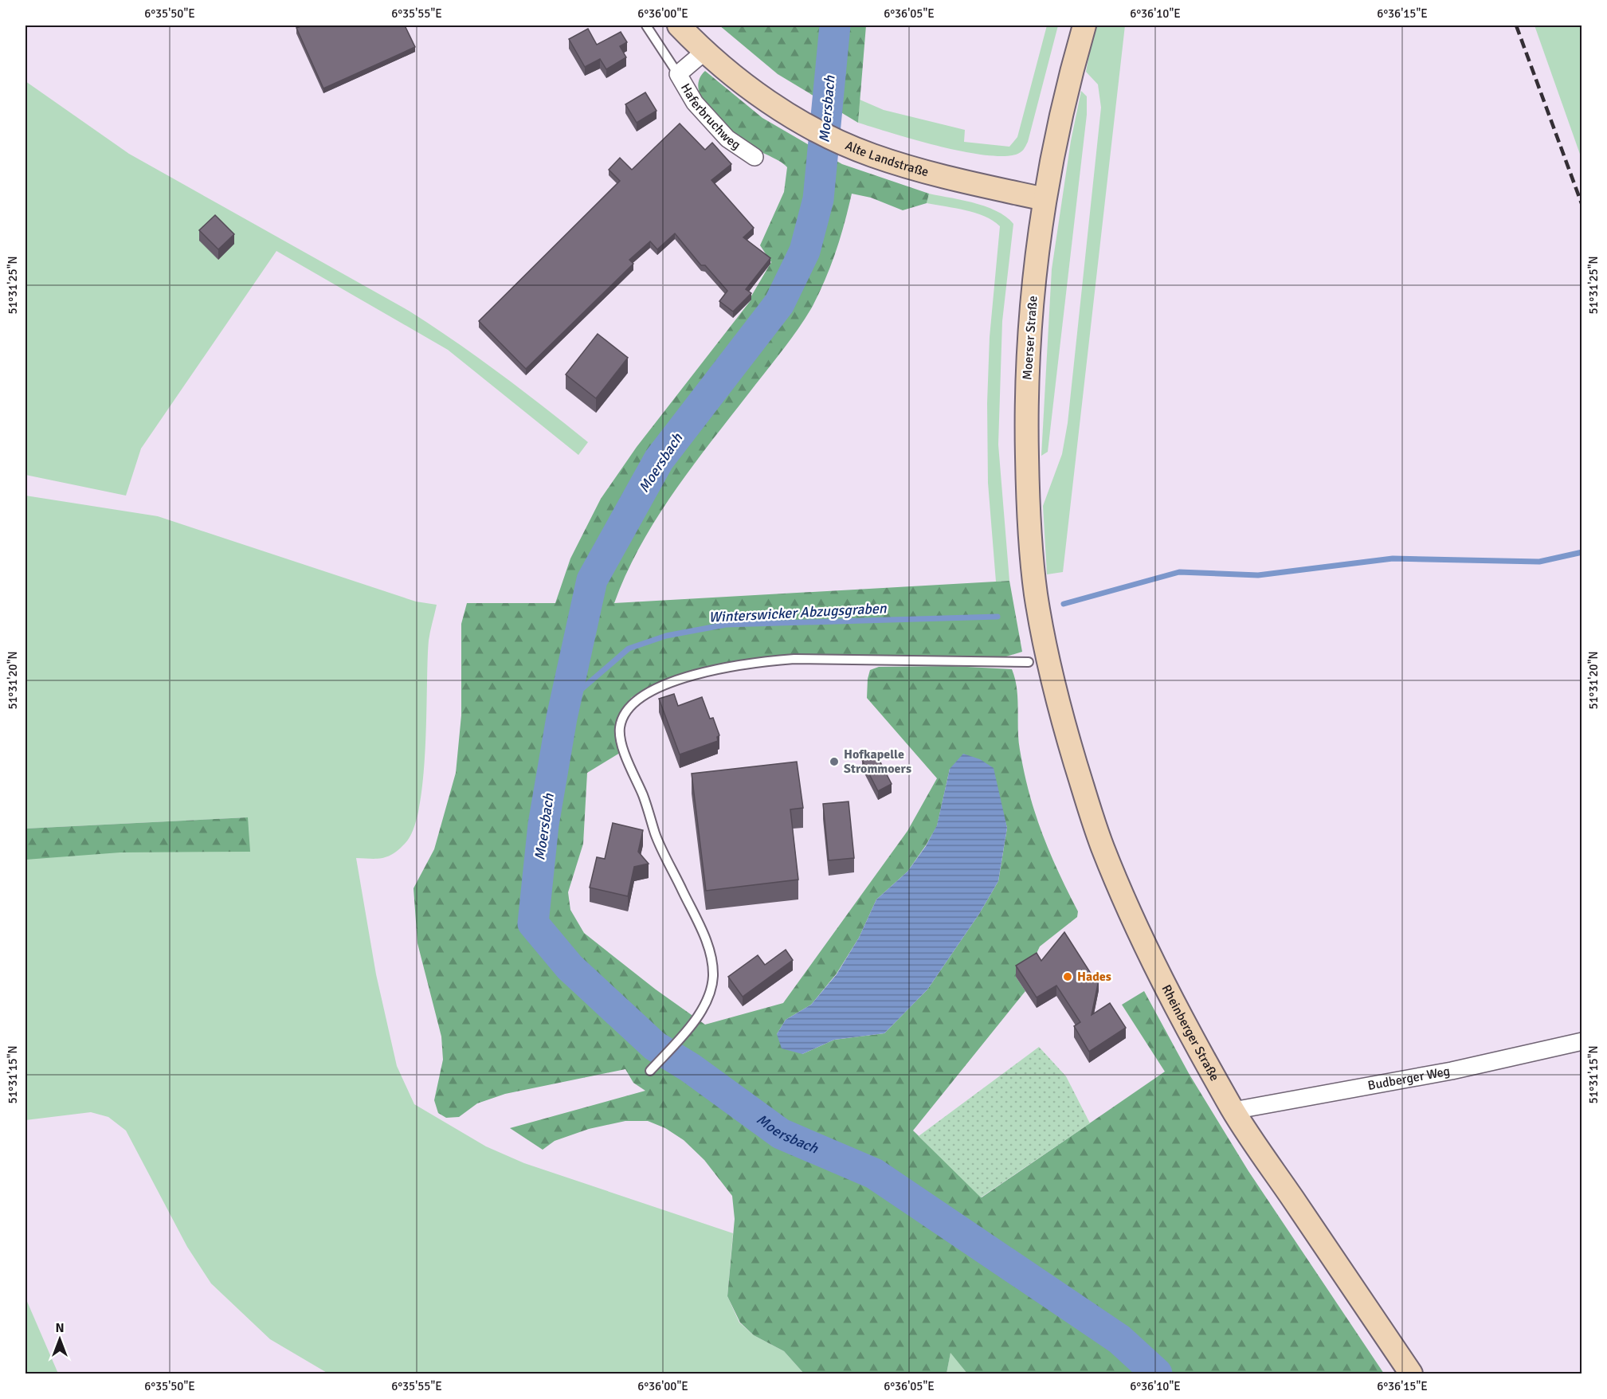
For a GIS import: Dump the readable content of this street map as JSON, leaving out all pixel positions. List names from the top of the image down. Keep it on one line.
{"streets":{"main road":["Alte Landstraße","Moerser Straße","Rheinberger Straße"],"street":["Haferbruchweg","Budberger Weg"]},"crossings":[["Haferbruchweg","Alte Landstraße"],["Alte Landstraße","Moerser Straße"],["Moerser Straße","Rheinberger Straße"],["Rheinberger Straße","Budberger Weg"]],"water":["Moersbach","Winterswicker Abzugsgraben"],"places":["Hofkapelle Strommoers","Hades"],"north":"top","coordinates":["6°35'50\"E","6°35'55\"E","6°36'00\"E","6°36'05\"E","6°36'10\"E","6°36'15\"E","51°31'25\"N","51°31'20\"N","51°31'15\"N"]}
